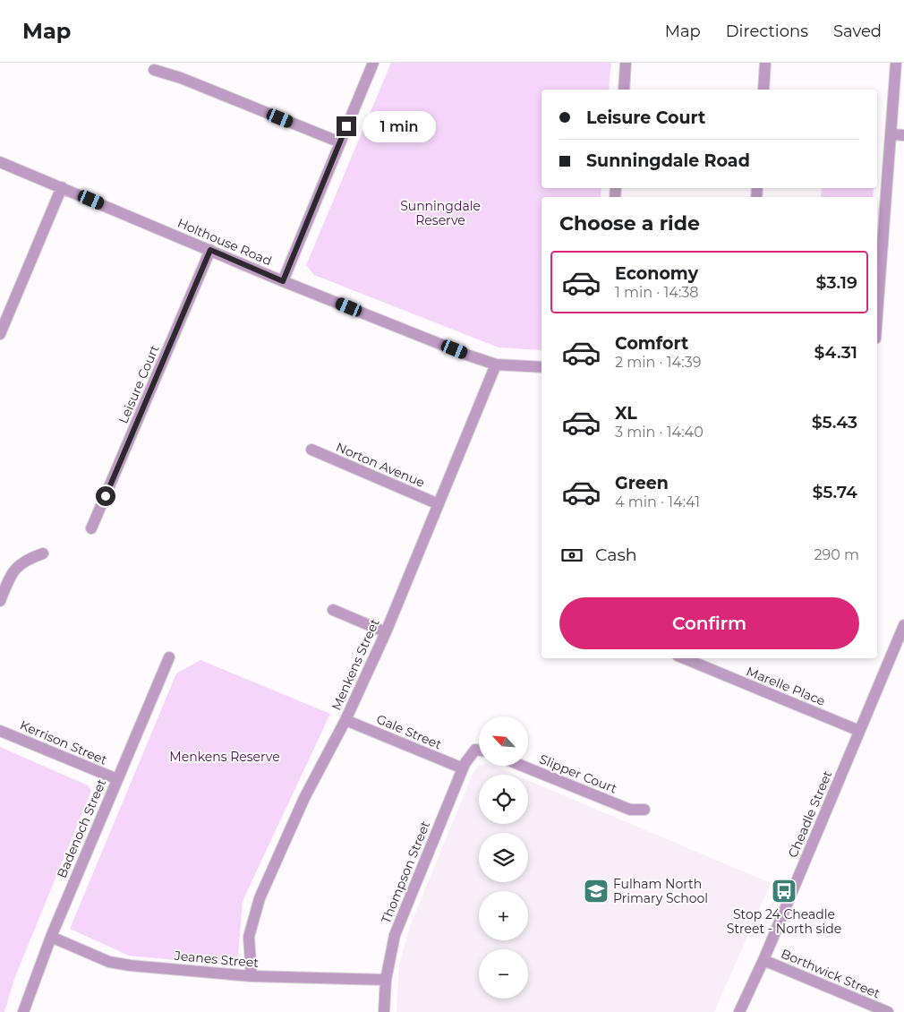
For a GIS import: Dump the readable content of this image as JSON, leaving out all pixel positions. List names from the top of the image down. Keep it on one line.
{"streets":{"street":["Holthouse Road","Leisure Court","Norton Avenue","Menkens Street","Marelle Place","Gale Street","Kerrison Street","Slipper Court","Cheadle Street","Badenoch Street","Thompson Street","Jeanes Street","Borthwick Street"]},"crossings":[["Holthouse Road","Leisure Court"],["Holthouse Road","Menkens Street"],["Norton Avenue","Menkens Street"],["Menkens Street","Gale Street"],["Menkens Street","Jeanes Street"],["Marelle Place","Cheadle Street"],["Gale Street","Thompson Street"],["Kerrison Street","Badenoch Street"],["Cheadle Street","Borthwick Street"],["Badenoch Street","Jeanes Street"],["Thompson Street","Jeanes Street"]],"parks":["Sunningdale Reserve","Menkens Reserve"],"places":{"school or university":["Fulham North Primary School"],"bus stop":["Stop 24 Cheadle Street - North side"]},"north":"top left","page":{"header":"Map","nav":["Map","Directions","Saved"],"banner":["Leisure Court","Sunningdale Road"],"bubble":"1 min","heading":"Choose a ride","list":[{"name":"Economy","note":"1 min · 14:38","value":"$3.19"},{"name":"Comfort","note":"2 min · 14:39","value":"$4.31"},{"name":"XL","note":"3 min · 14:40","value":"$5.43"},{"name":"Green","note":"4 min · 14:41","value":"$5.74"}],"pay":["Cash","290 m"],"buttons":"Confirm","map_buttons":["+","−"]}}
